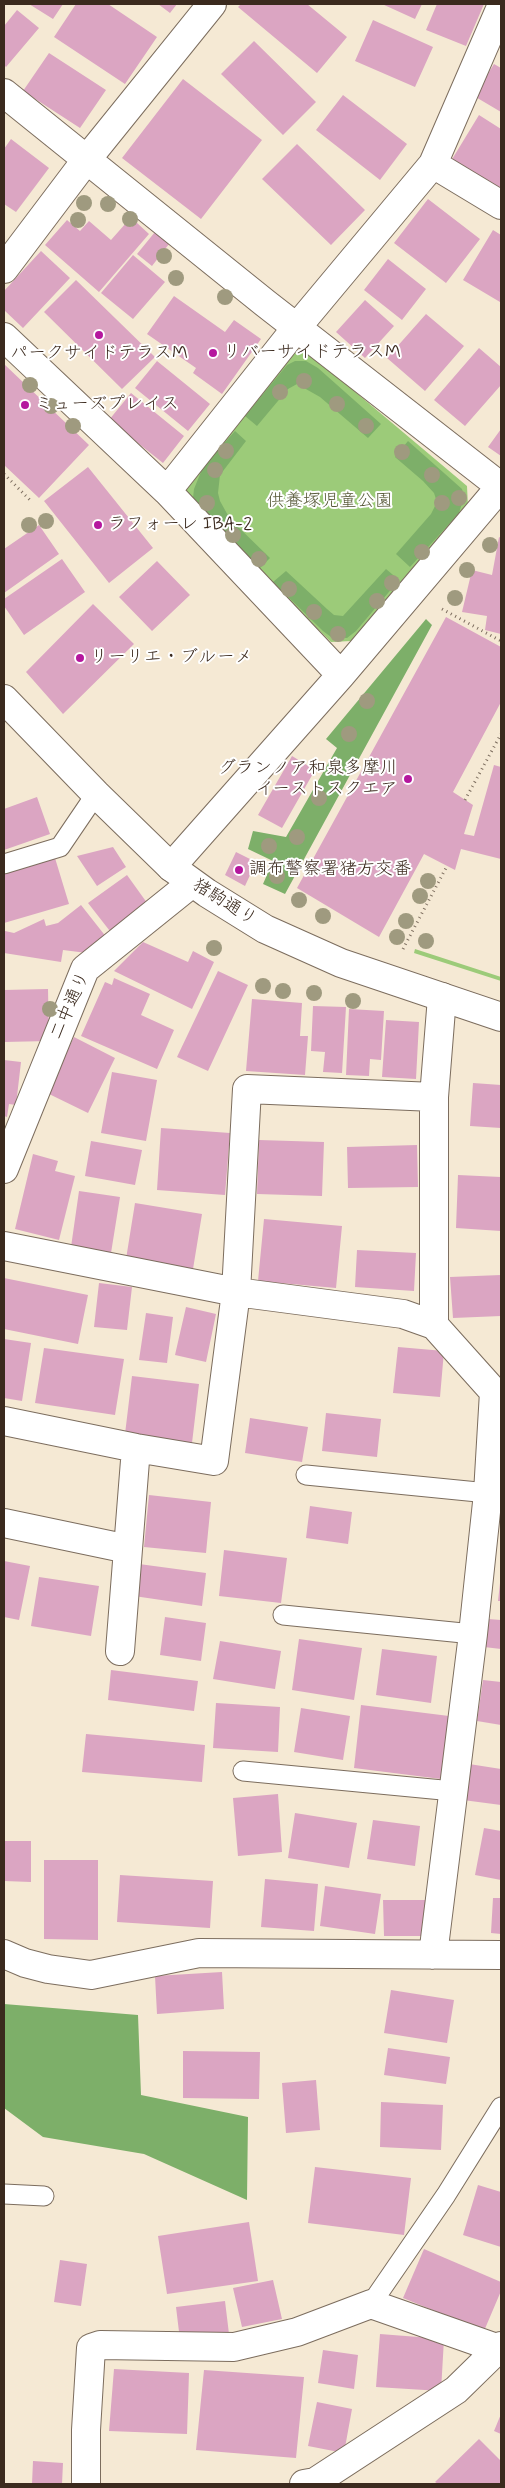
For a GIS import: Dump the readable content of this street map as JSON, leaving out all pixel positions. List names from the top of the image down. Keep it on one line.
{"streets":{"street":["猪駒通り","二中通り"]},"crossings":[["猪駒通り","二中通り"]],"parks":["供養塚児童公園"],"places":["パークサイドテラスM","リバーサイドテラスM","ミューズプレイス","ラフォーレ IBA-2","リーリエ・ブルーメ","グランノア和泉多摩川 イーストスクエア","調布警察署猪方交番"]}
